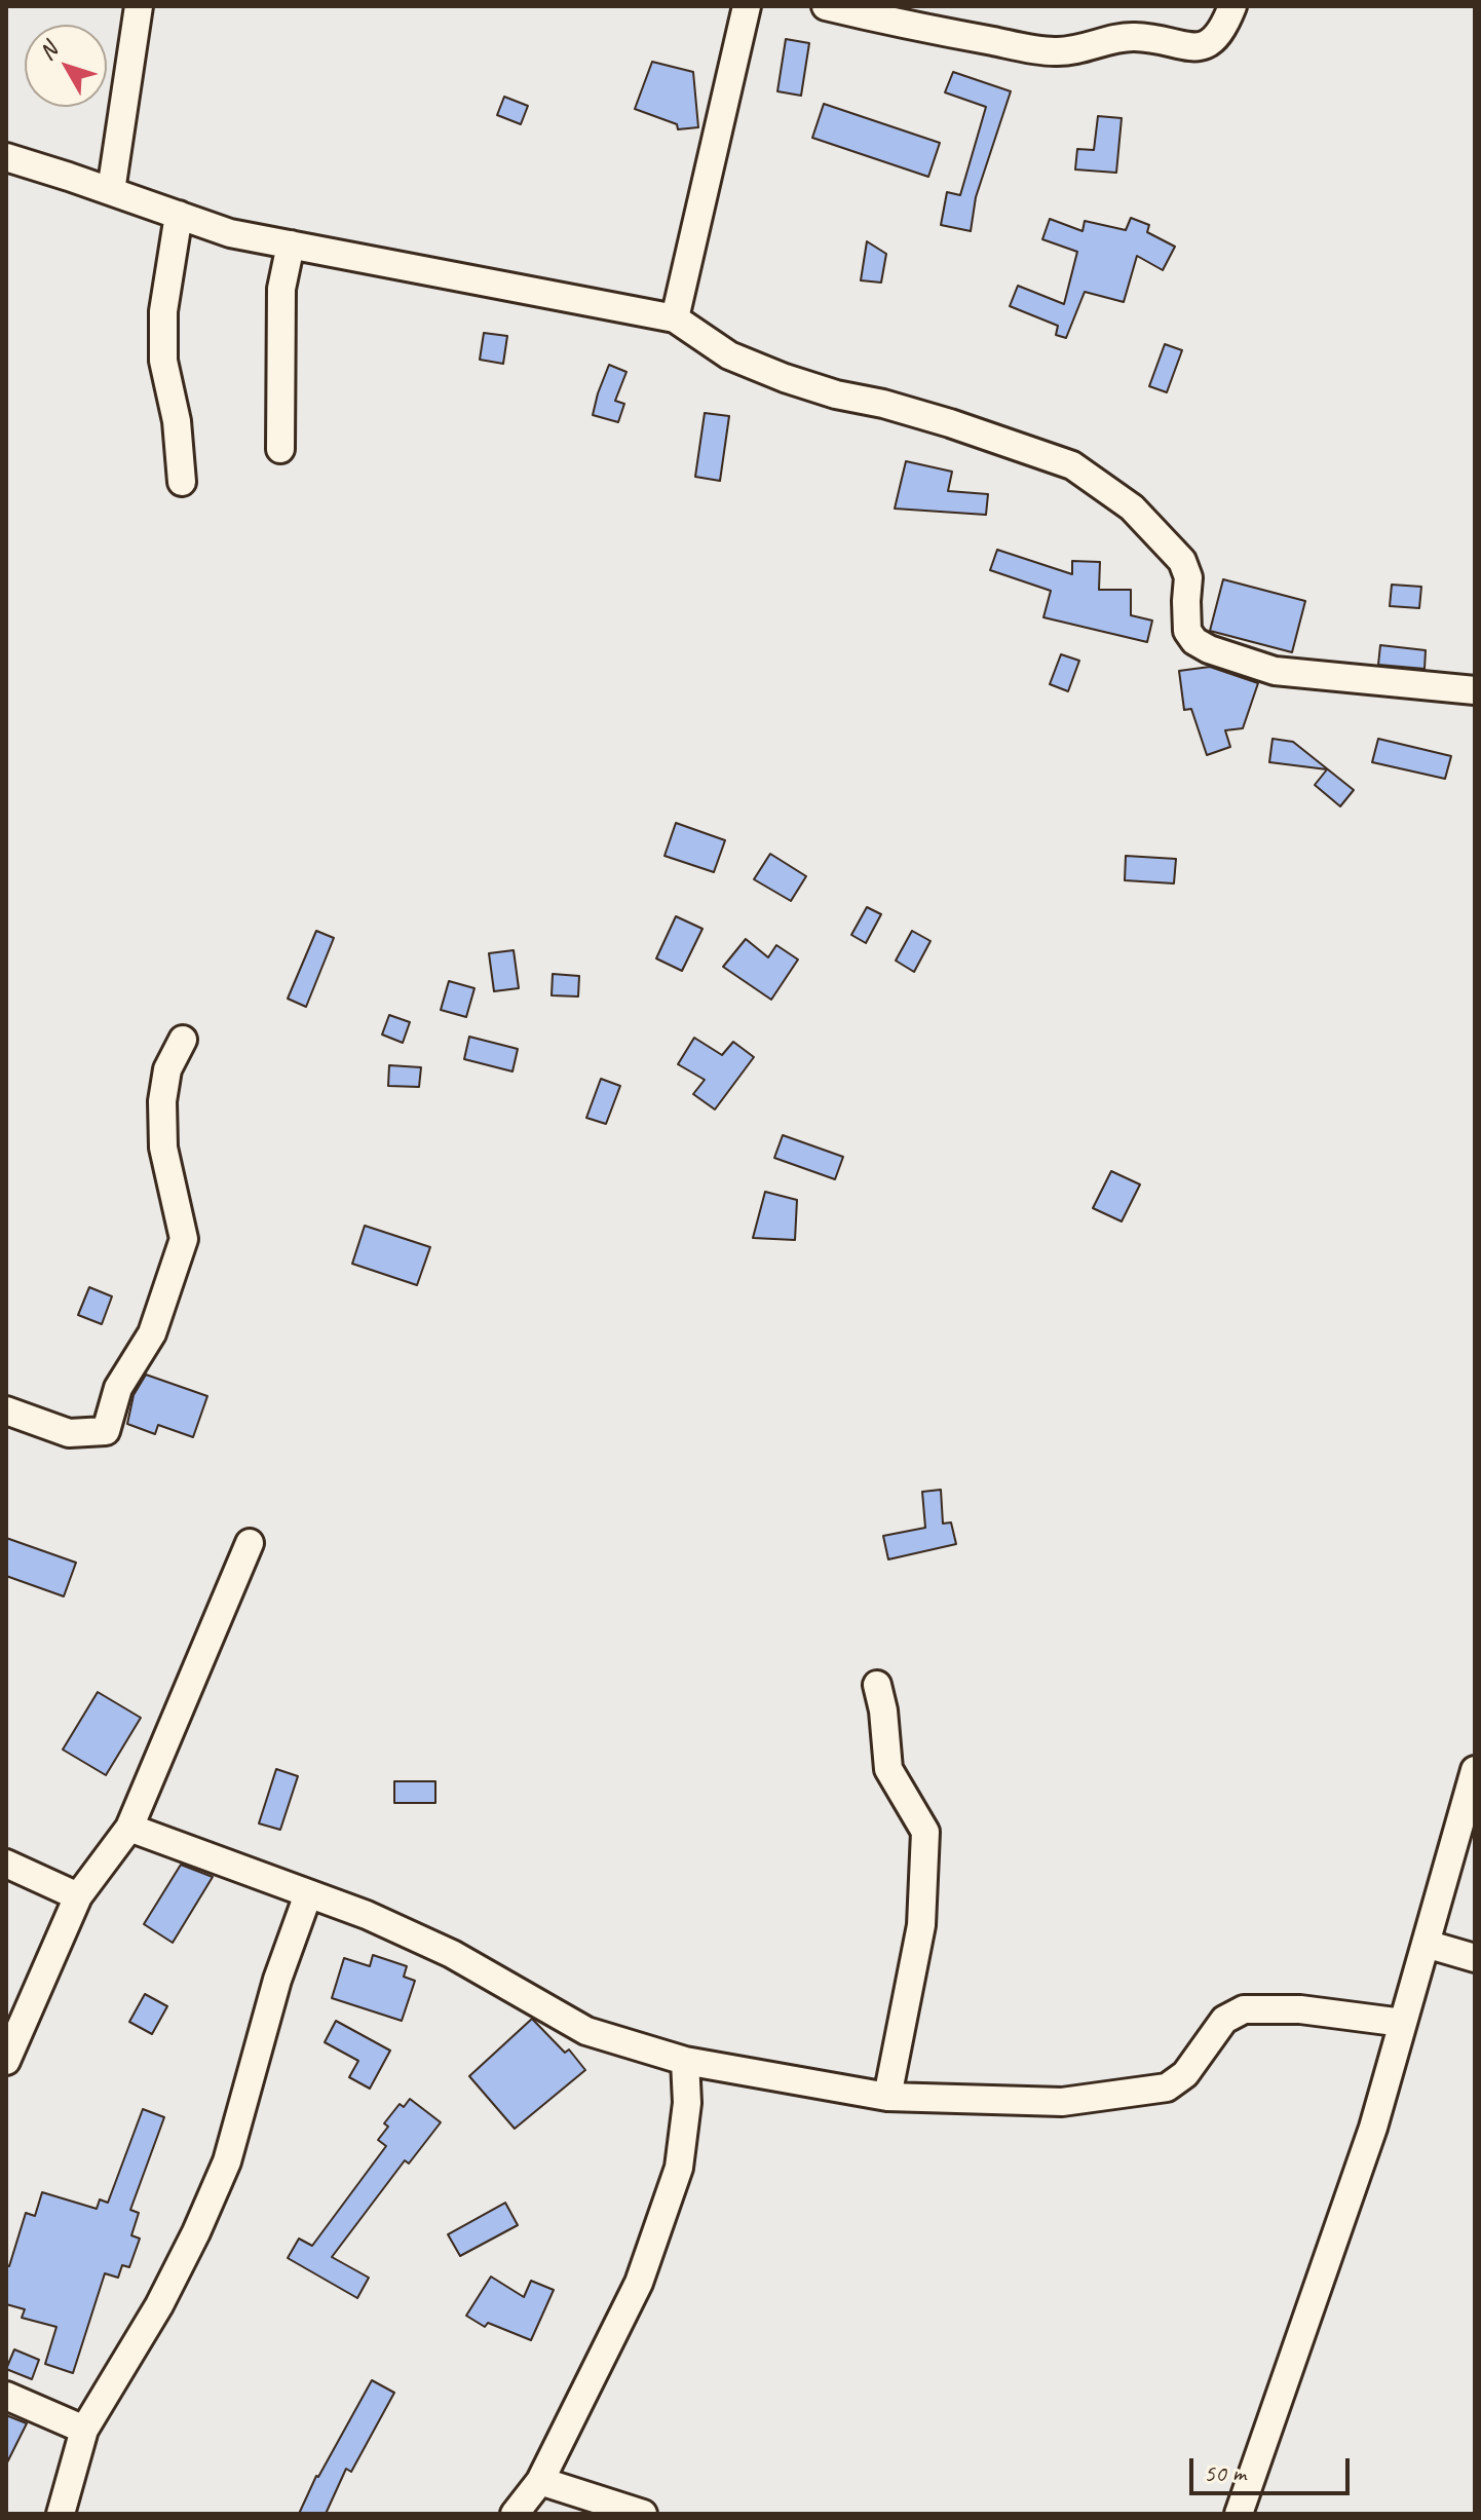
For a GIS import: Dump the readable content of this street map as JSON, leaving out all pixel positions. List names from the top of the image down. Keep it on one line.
{"scale_bar":"50 m","north":"top left"}
